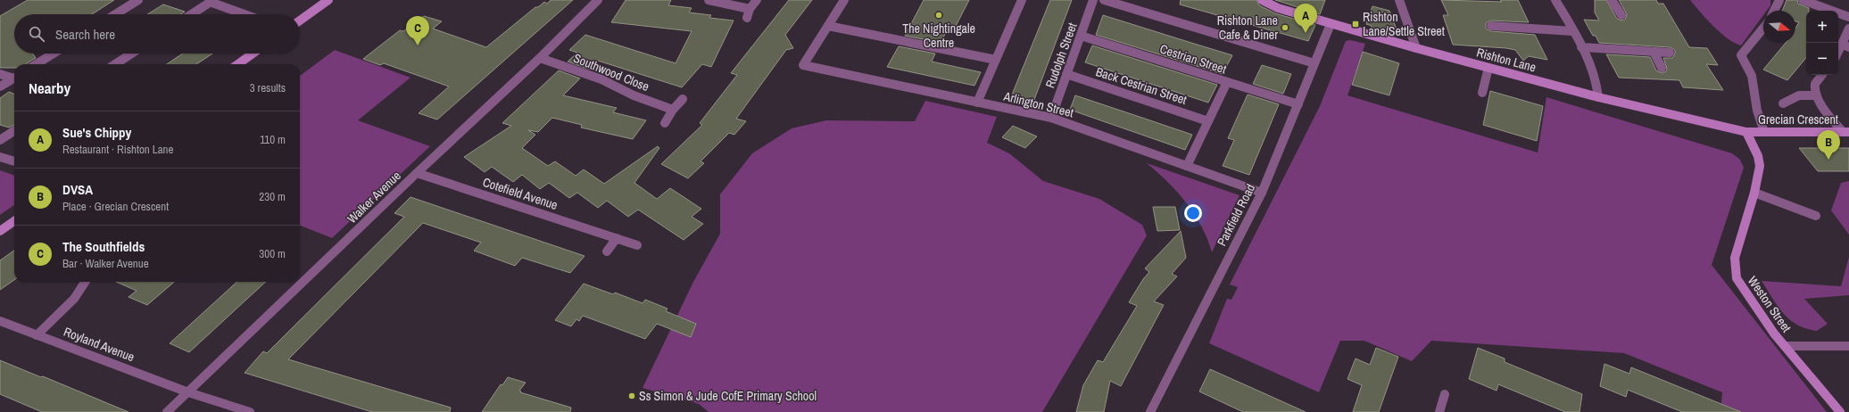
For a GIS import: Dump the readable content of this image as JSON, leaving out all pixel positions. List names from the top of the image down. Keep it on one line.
{"streets":{"street":["Rudolph Street","Cestrian Street","Rishton Lane","Southwood Close","Back Cestrian Street","Arlington Street","Grecian Crescent","Cotefield Avenue","Walker Avenue","Parkfield Road","Weston Street","Royland Avenue"]},"crossings":[["Rudolph Street","Cestrian Street"],["Rudolph Street","Back Cestrian Street"],["Rudolph Street","Arlington Street"],["Cestrian Street","Parkfield Road"],["Rishton Lane","Grecian Crescent"],["Rishton Lane","Parkfield Road"],["Rishton Lane","Weston Street"],["Southwood Close","Walker Avenue"],["Arlington Street","Parkfield Road"],["Grecian Crescent","Weston Street"],["Cotefield Avenue","Walker Avenue"],["Walker Avenue","Royland Avenue"]],"places":{"other":["The Nightingale Centre","Rishton Lane Cafe & Diner","Ss Simon & Jude CofE Primary School"],"transit":["Rishton Lane/Settle Street"]},"north":"right","page":{"pins":["A","C","B"],"map_buttons":["+","−"],"search":"Search here","heading":["Nearby","3 results"],"list":[{"mark":"A","name":"Sue's Chippy","note":"Restaurant · Rishton Lane","value":"110 m"},{"mark":"B","name":"DVSA","note":"Place · Grecian Crescent","value":"230 m"},{"mark":"C","name":"The Southfields","note":"Bar · Walker Avenue","value":"300 m"}]}}
